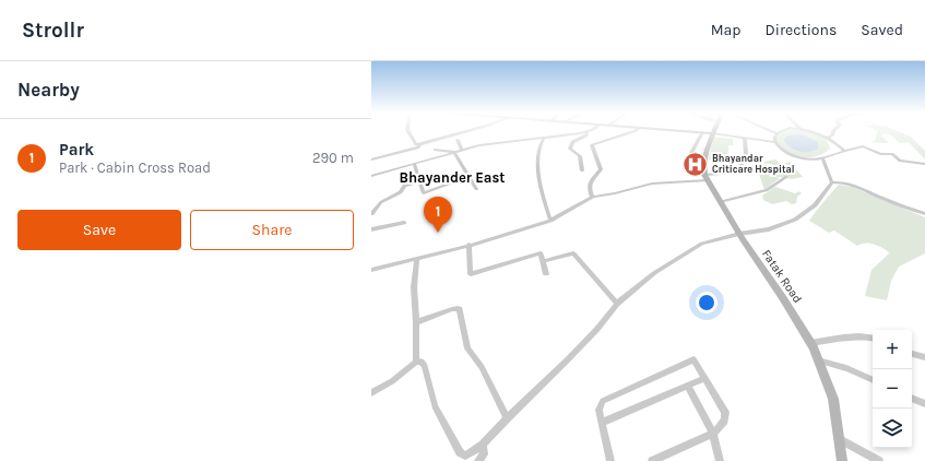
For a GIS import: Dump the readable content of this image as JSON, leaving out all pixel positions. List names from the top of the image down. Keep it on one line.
{"streets":{"main road":["Fatak Road"]},"districts":["Bhayander East"],"places":{"hospital":["Bhayandar Criticare Hospital"]},"page":{"header":"Strollr","nav":["Map","Directions","Saved"],"heading":"Nearby","list":[{"mark":"1","name":"Park","note":"Park · Cabin Cross Road","value":"290 m"}],"buttons":["Save","Share"],"pins":"1","map_buttons":["+","−"]}}
